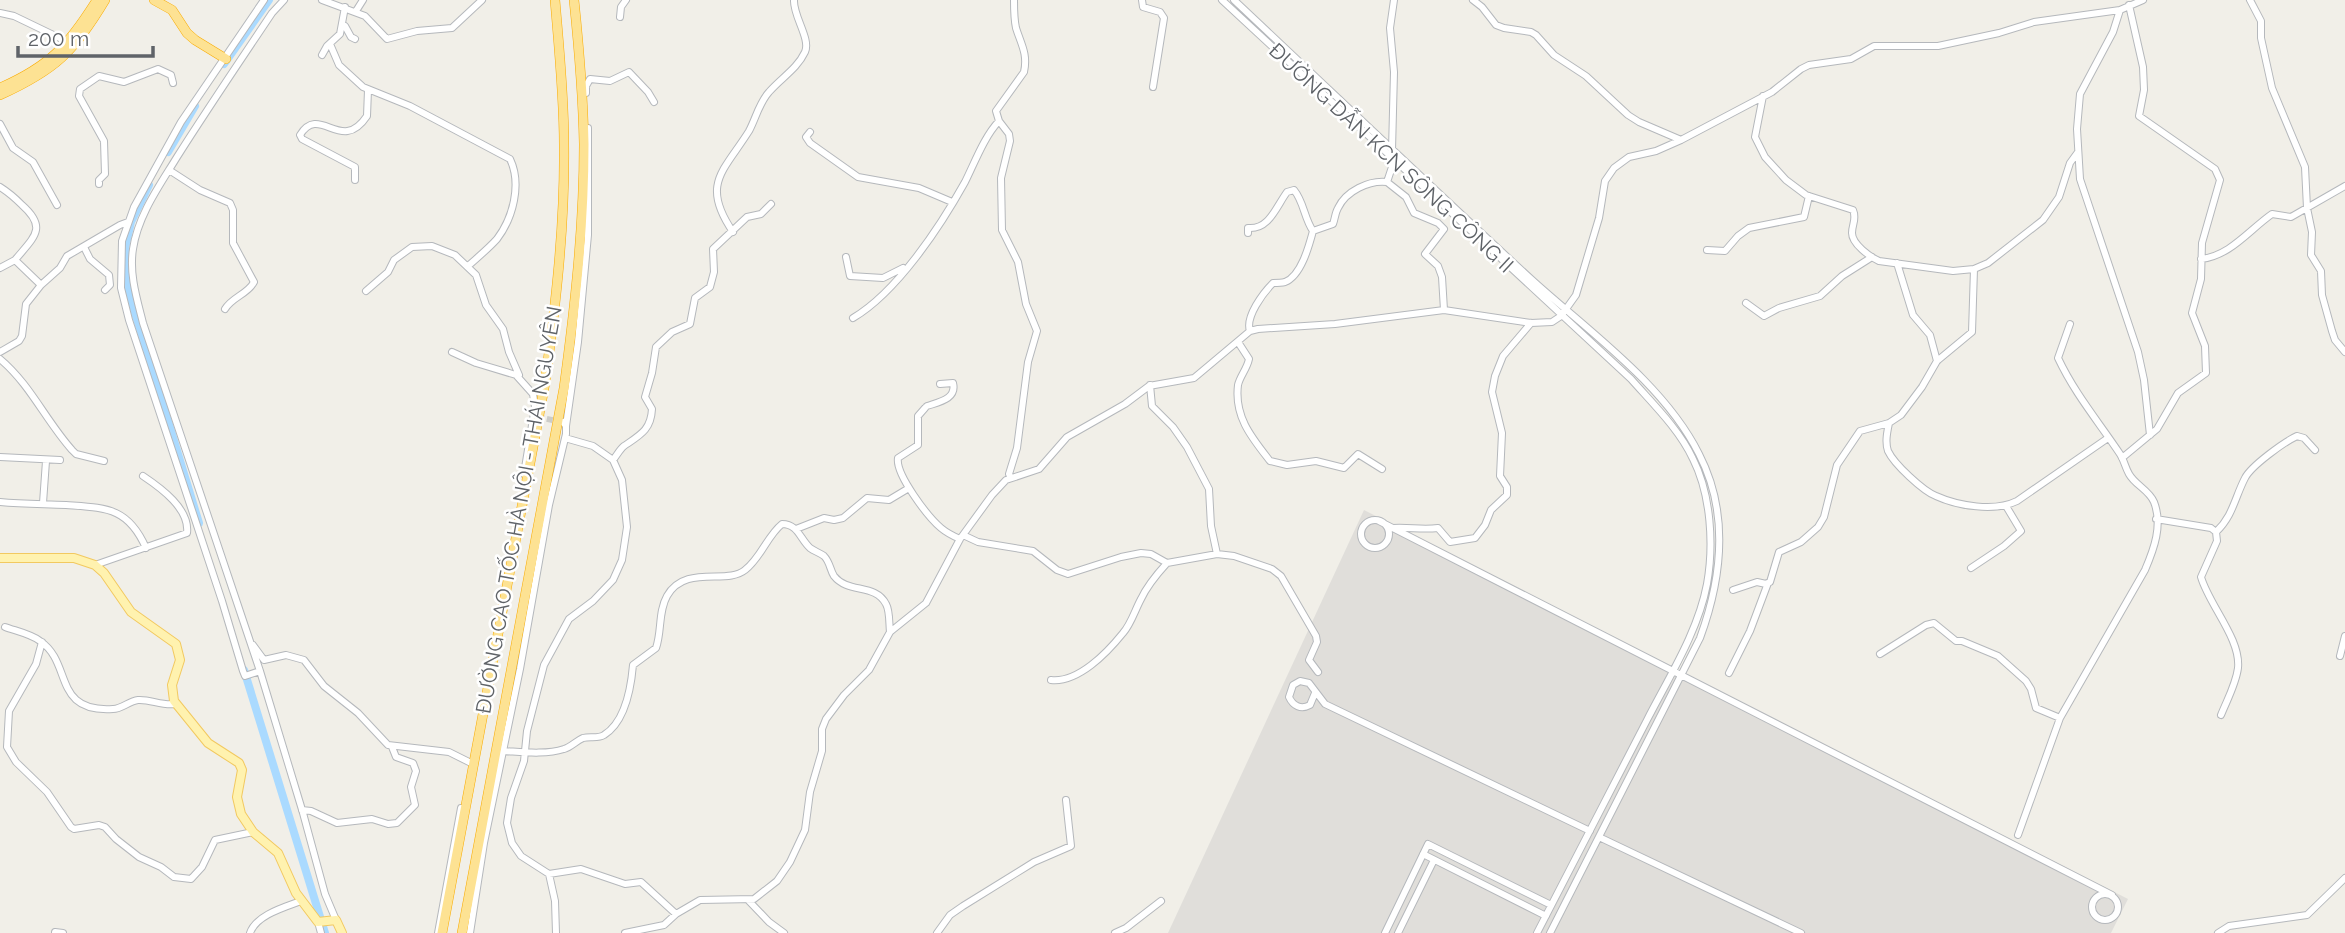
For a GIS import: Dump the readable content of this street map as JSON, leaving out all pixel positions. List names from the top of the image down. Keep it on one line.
{"streets":{"highway":["ĐƯỜNG CAO TỐC HÀ NỘI - THÁI NGUYÊN"],"street":["ĐƯỜNG DẪN KCN SÔNG CÔNG II"]},"scale_bar":"200 m"}
